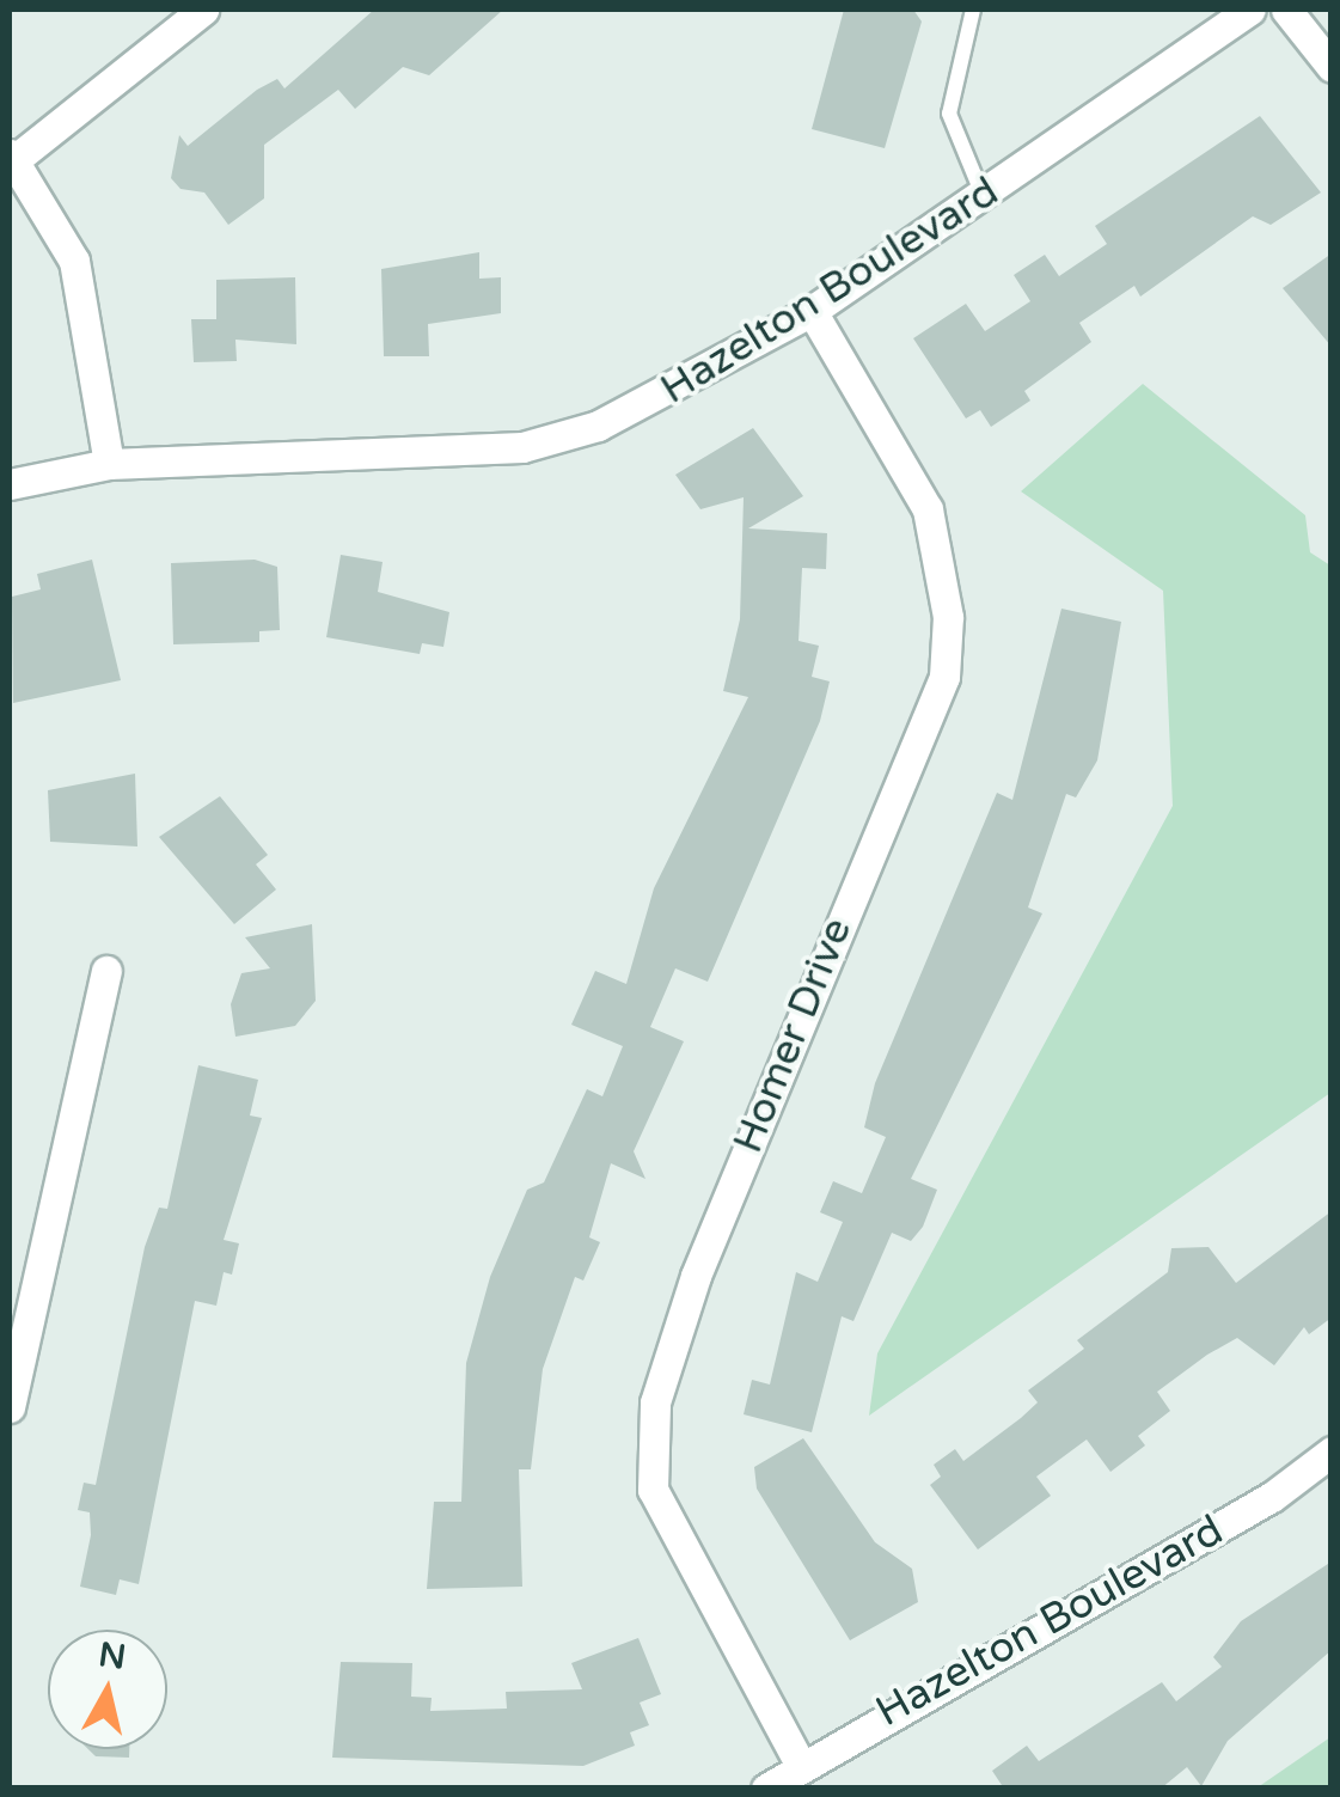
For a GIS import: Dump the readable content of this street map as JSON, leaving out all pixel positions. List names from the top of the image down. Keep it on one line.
{"streets":{"street":["Hazelton Boulevard","Homer Drive"]},"crossings":[["Hazelton Boulevard","Homer Drive"]],"north":"top"}
